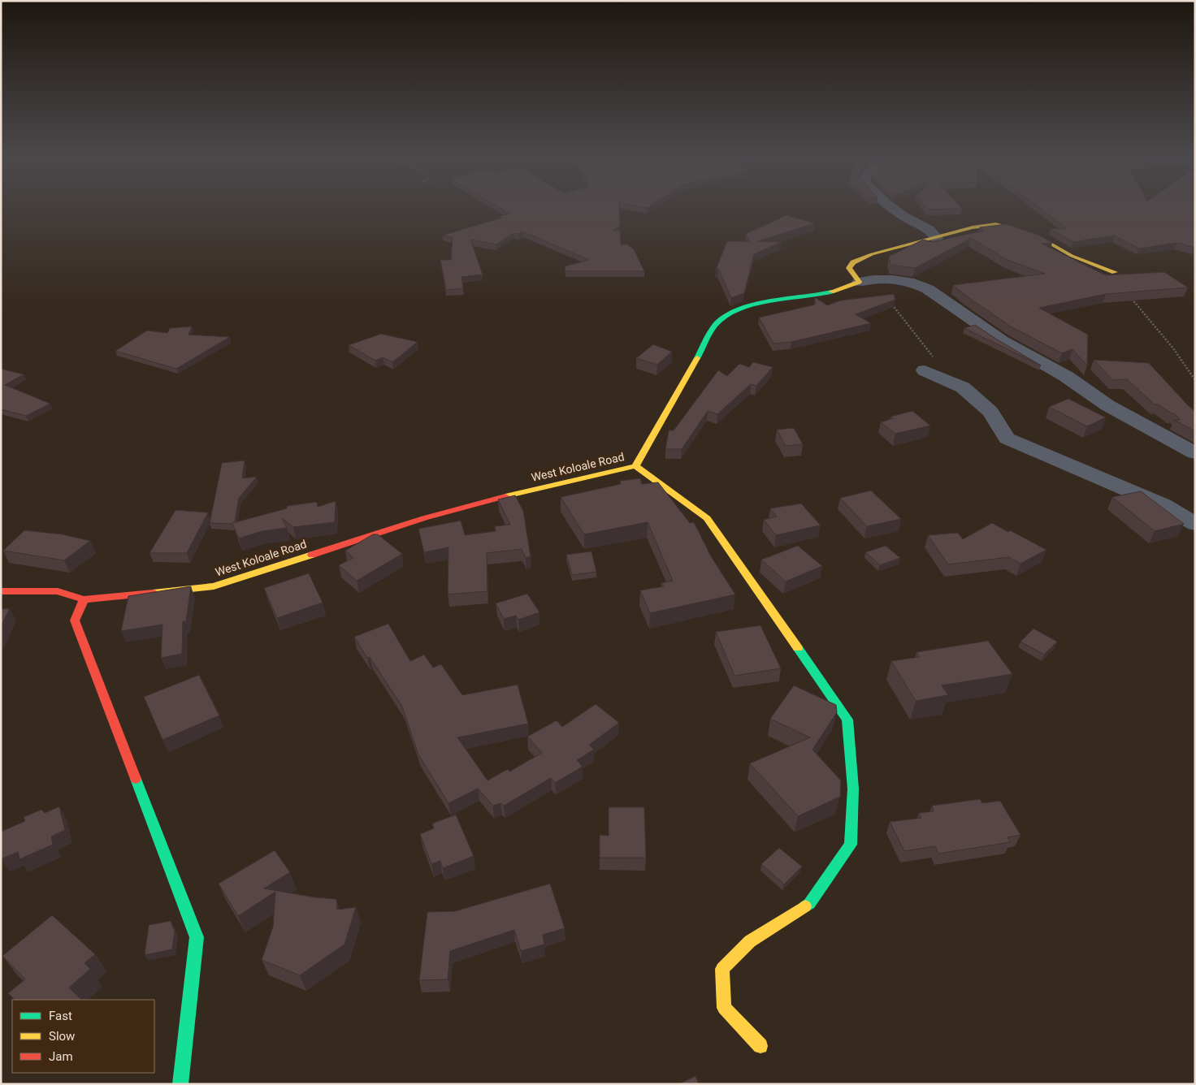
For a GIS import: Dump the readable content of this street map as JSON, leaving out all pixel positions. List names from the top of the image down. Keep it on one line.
{"streets":{"street":["West Koloale Road"]},"legend":["Fast","Slow","Jam"]}
